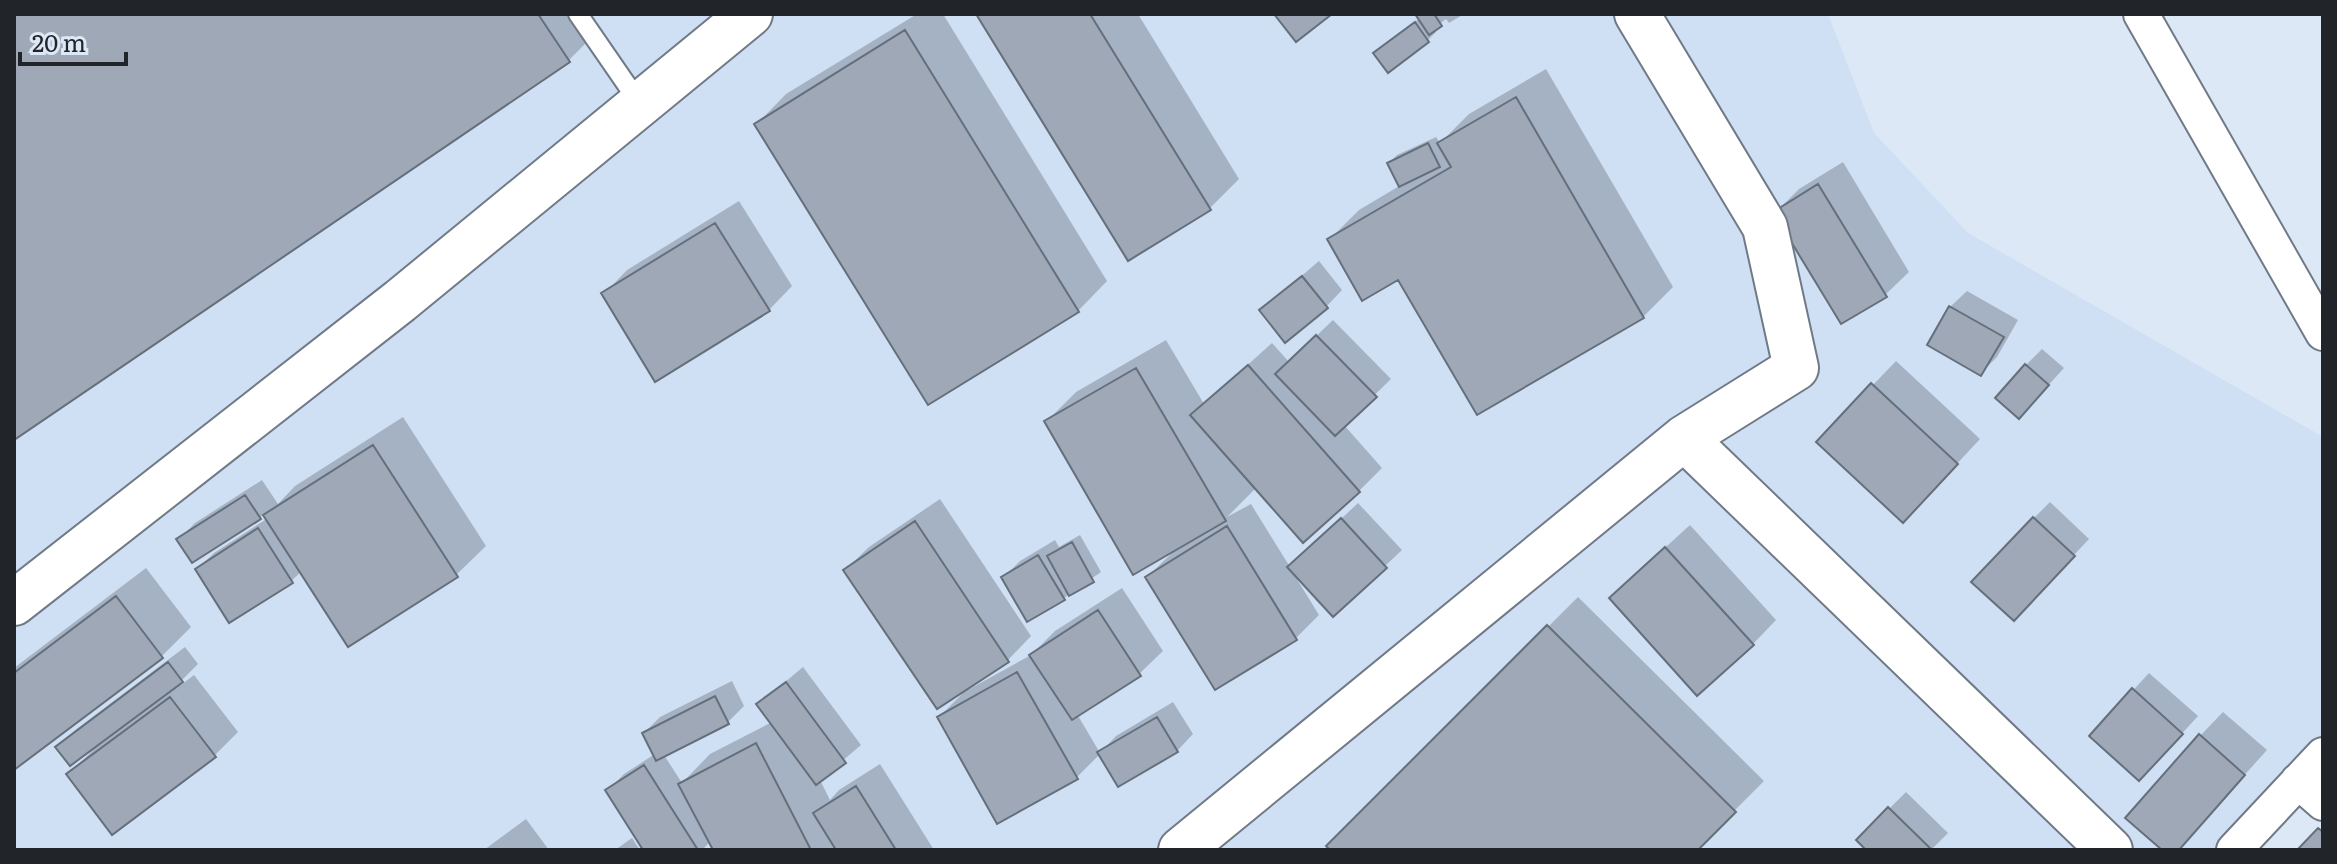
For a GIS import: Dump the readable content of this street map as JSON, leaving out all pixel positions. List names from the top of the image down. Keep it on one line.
{"scale_bar":"20 m"}
